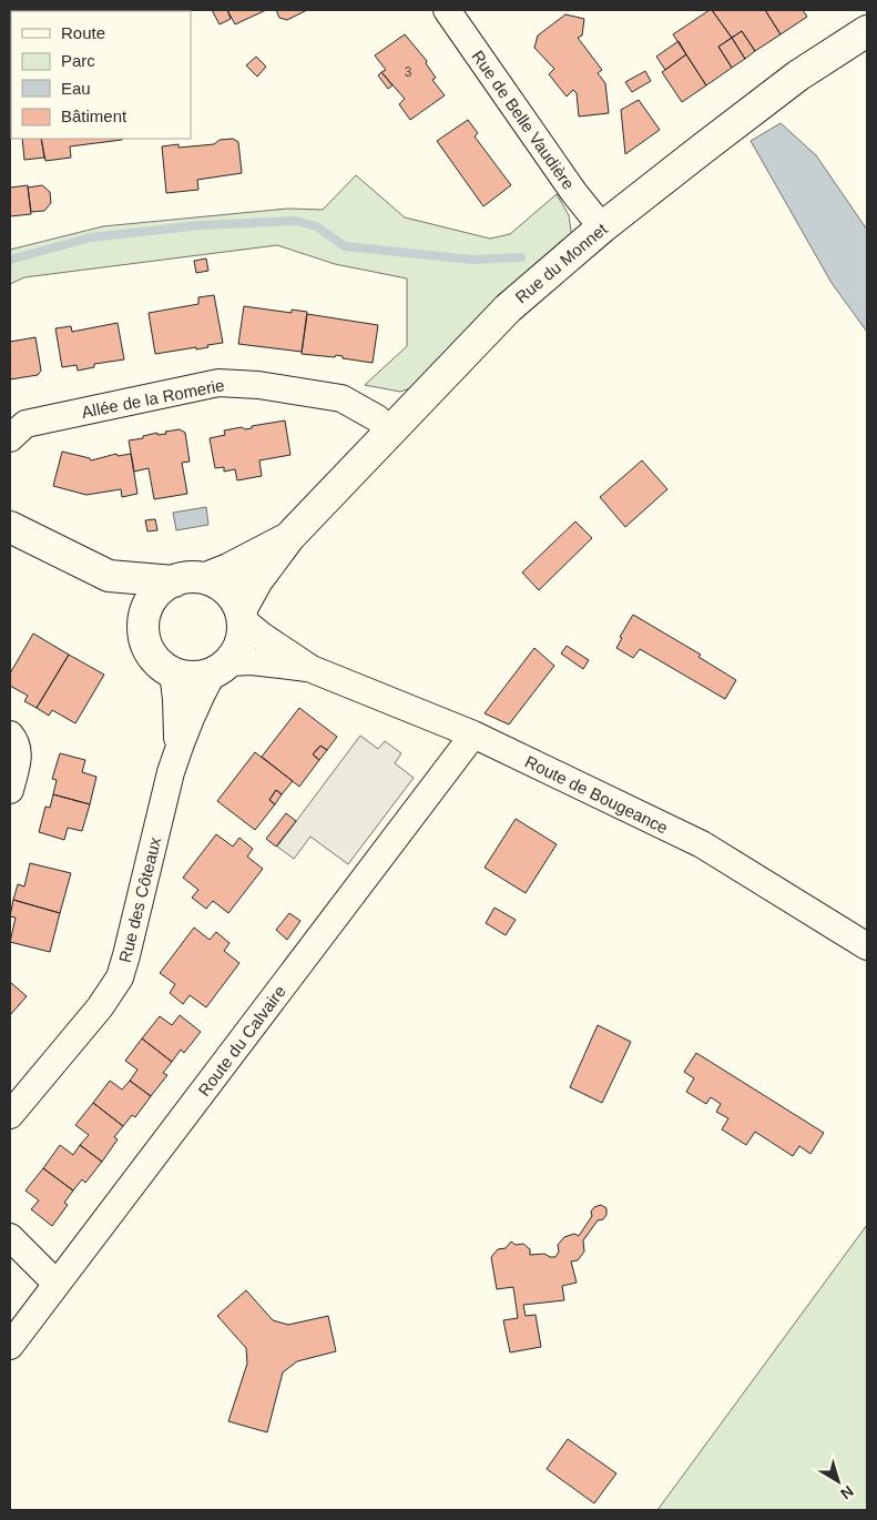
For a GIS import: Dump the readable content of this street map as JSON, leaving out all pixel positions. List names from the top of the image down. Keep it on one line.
{"streets":{"street":["Rue de Belle Vaudière","Rue du Monnet","Allée de la Romerie","Route de Bougeance","Rue des Côteaux","Route du Calvaire"]},"crossings":[["Rue de Belle Vaudière","Rue du Monnet"],["Rue du Monnet","Allée de la Romerie"],["Rue du Monnet","Route de Bougeance"],["Rue du Monnet","Rue des Côteaux"],["Route de Bougeance","Rue des Côteaux"],["Route de Bougeance","Route du Calvaire"]],"house_numbers":["3"],"legend":["Route","Parc","Eau","Bâtiment"],"north":"bottom right"}
